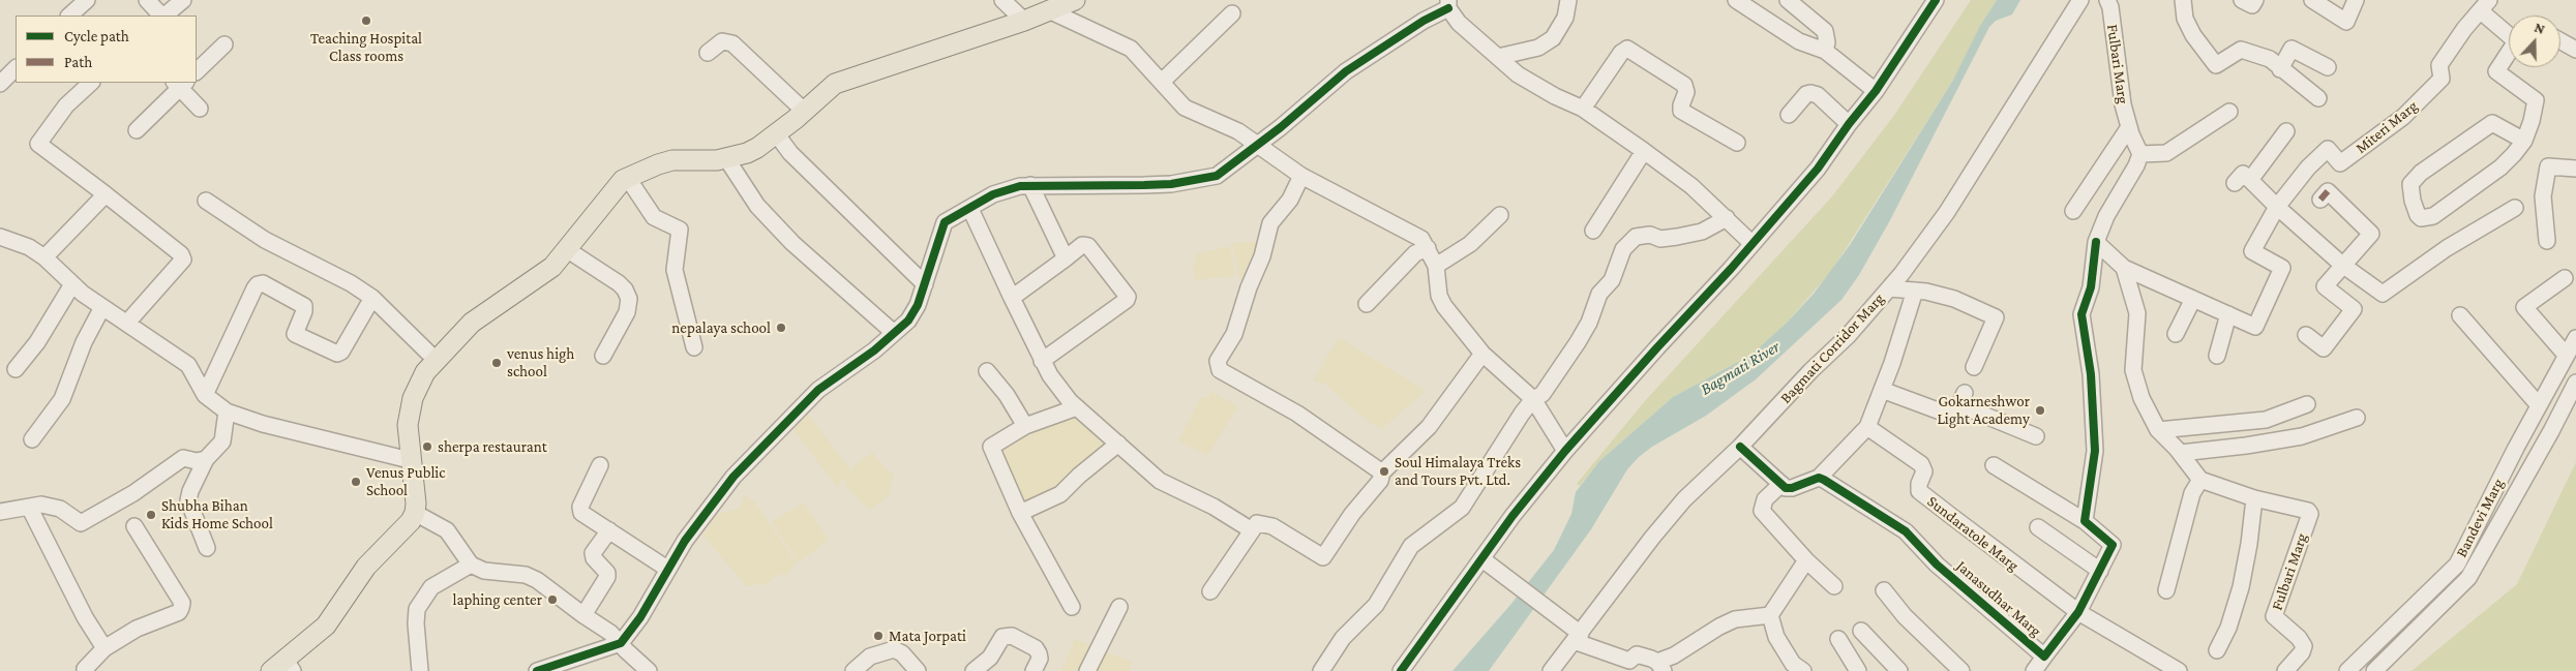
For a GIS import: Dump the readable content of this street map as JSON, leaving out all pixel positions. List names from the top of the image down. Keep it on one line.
{"streets":{"street":["Fulbari Marg","Miteri Marg","Bagmati Corridor Marg","Bandevi Marg","Sundaratole Marg","Janasudhar Marg"]},"crossings":[["Sundaratole Marg","Janasudhar Marg"]],"water":["Bagmati River"],"places":["Teaching Hospital Class rooms","nepalaya school","venus high school","Gokarneshwor Light Academy","sherpa restaurant","Soul Himalaya Treks and Tours Pvt. Ltd.","Venus Public School","Shubha Bihan Kids Home School","laphing center","Mata Jorpati"],"legend":["Cycle path","Path"],"north":"top"}
